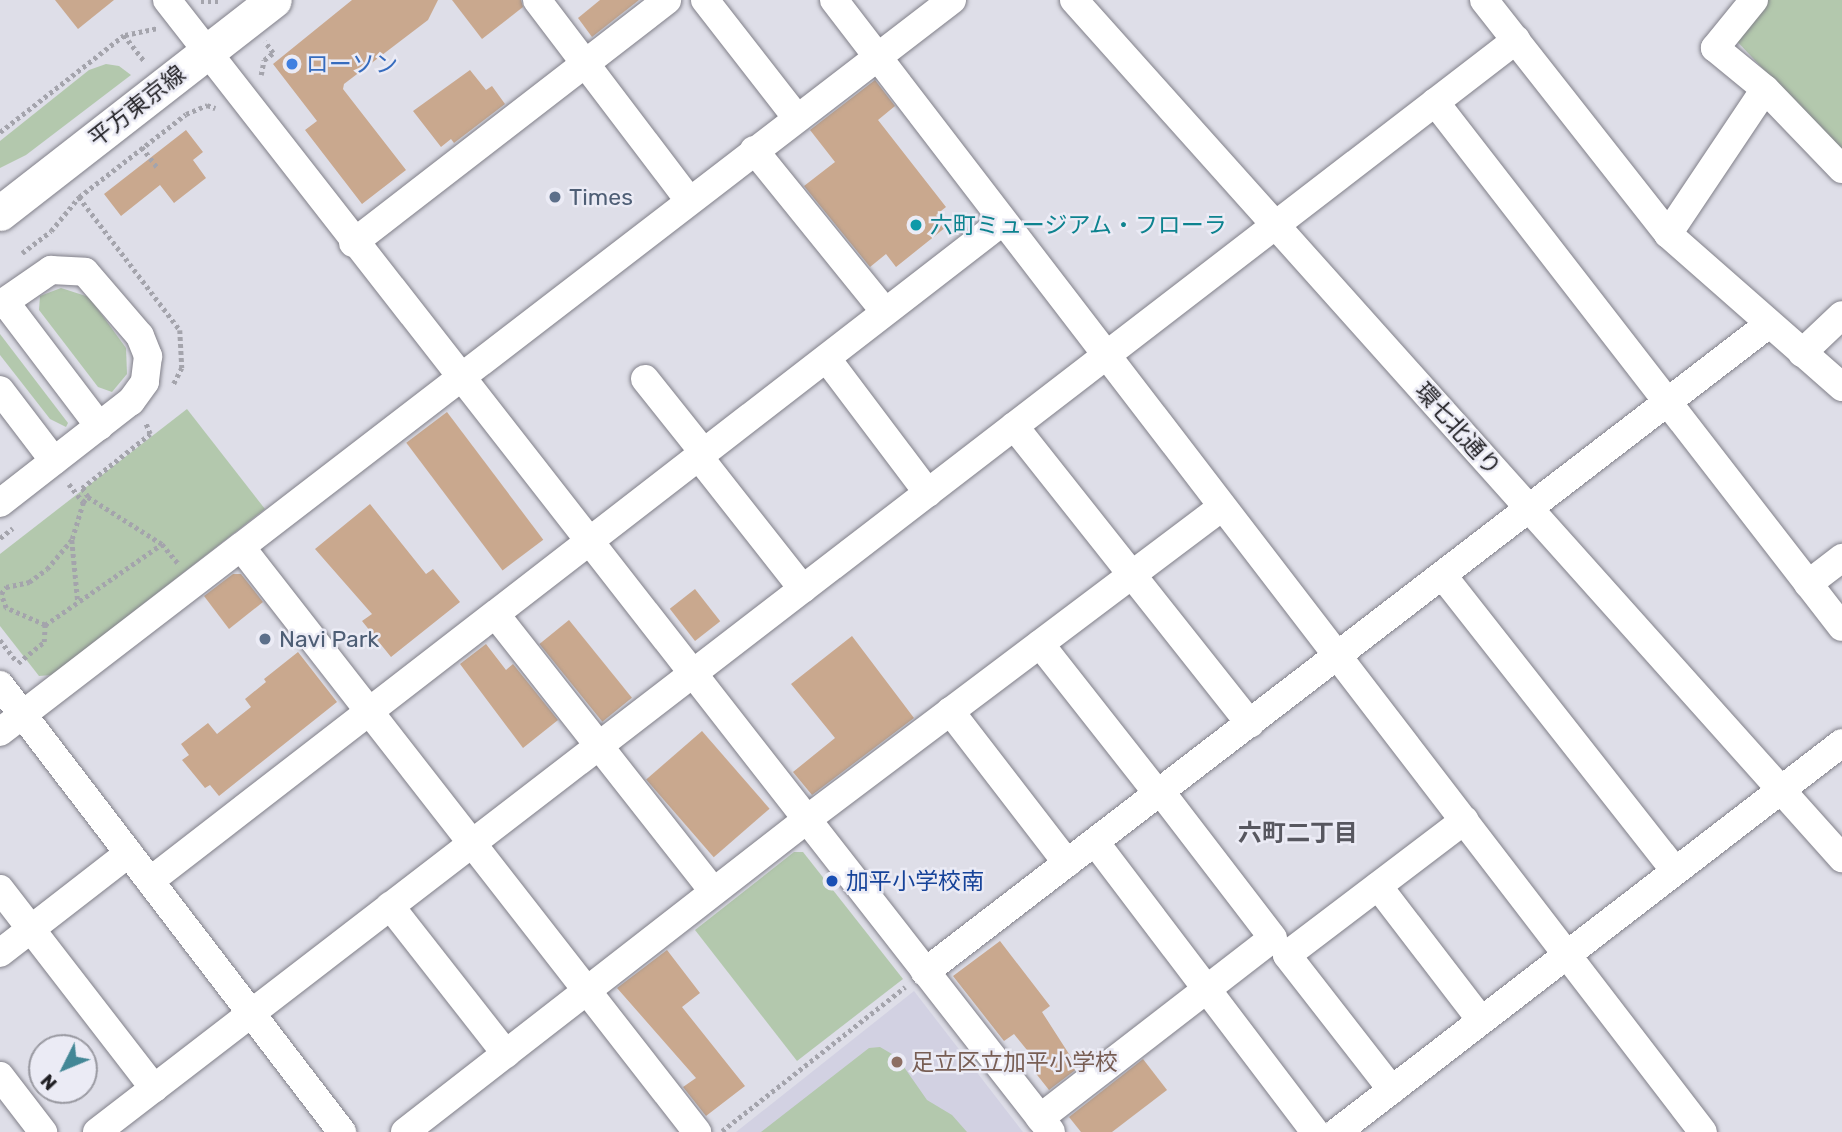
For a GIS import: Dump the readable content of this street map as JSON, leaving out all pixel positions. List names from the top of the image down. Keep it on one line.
{"streets":{"main road":["平方東京線"],"street":["環七北通り"]},"districts":["六町二丁目"],"places":["ローソン","Times","六町ミュージアム・フローラ","Navi Park","加平小学校南","足立区立加平小学校"],"north":"bottom left"}
